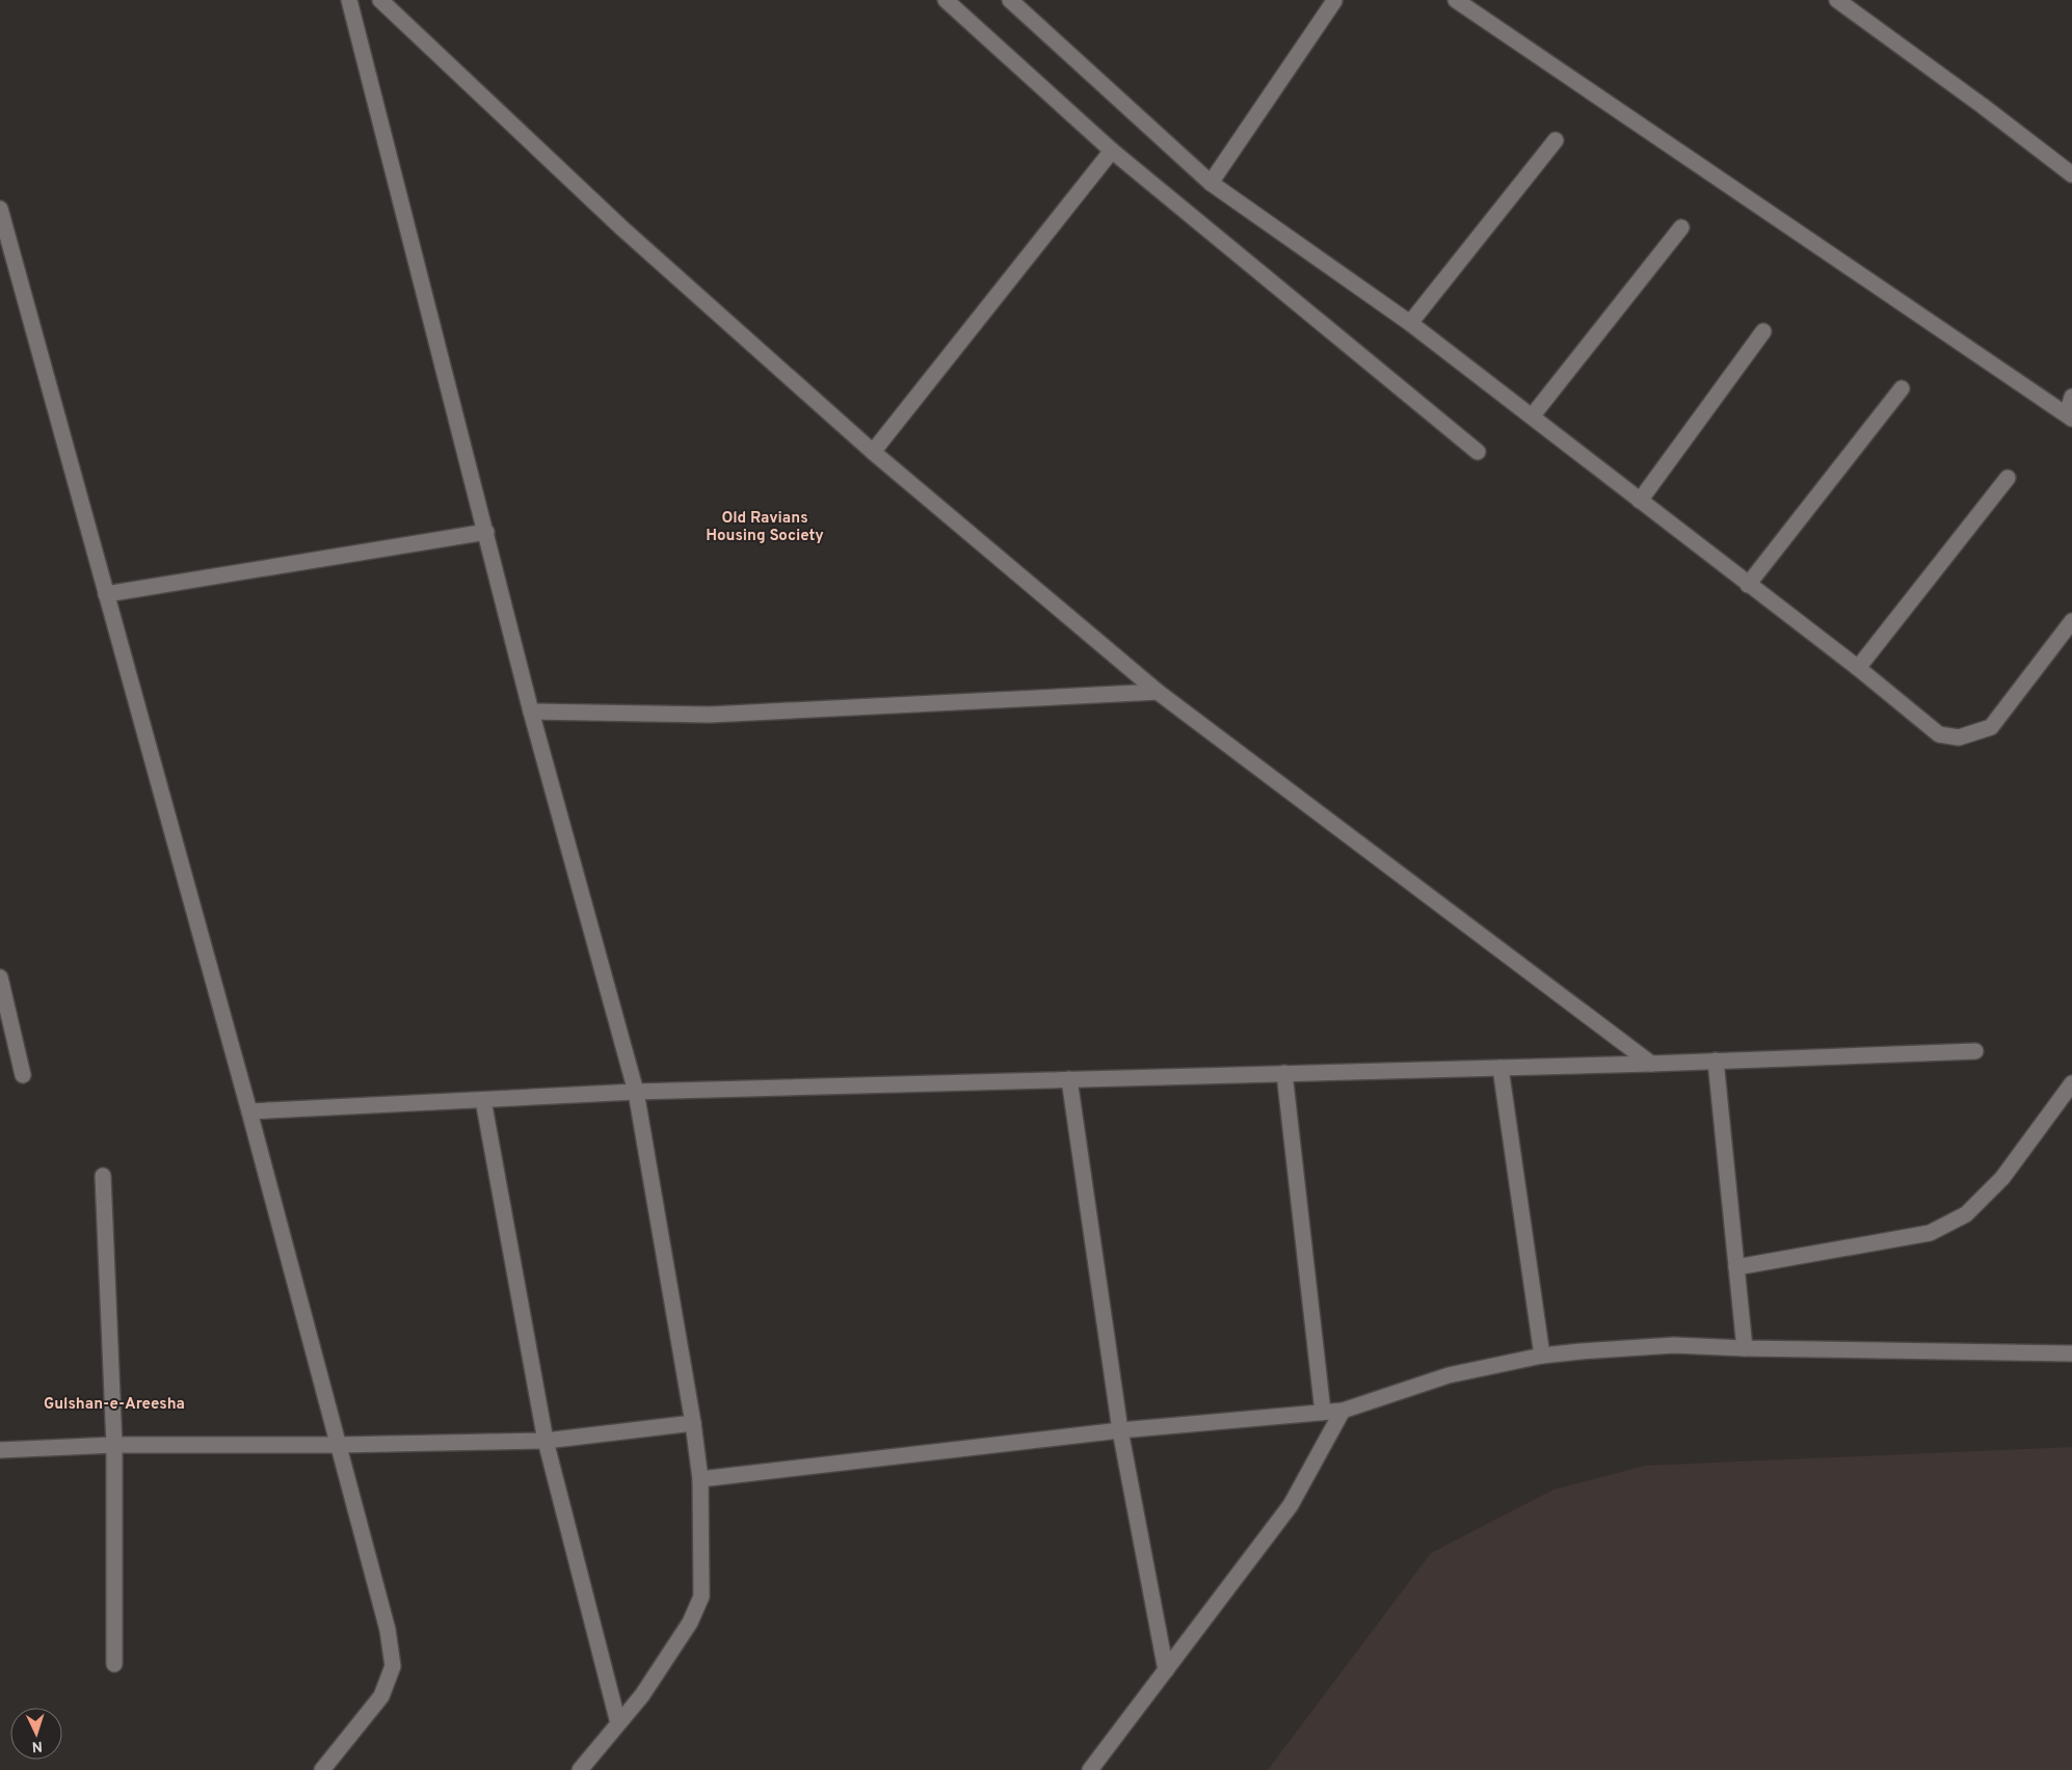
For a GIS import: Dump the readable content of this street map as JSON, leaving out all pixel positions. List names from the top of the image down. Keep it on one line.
{"districts":["Old Ravians Housing Society","Gulshan-e-Areesha"],"north":"bottom"}
